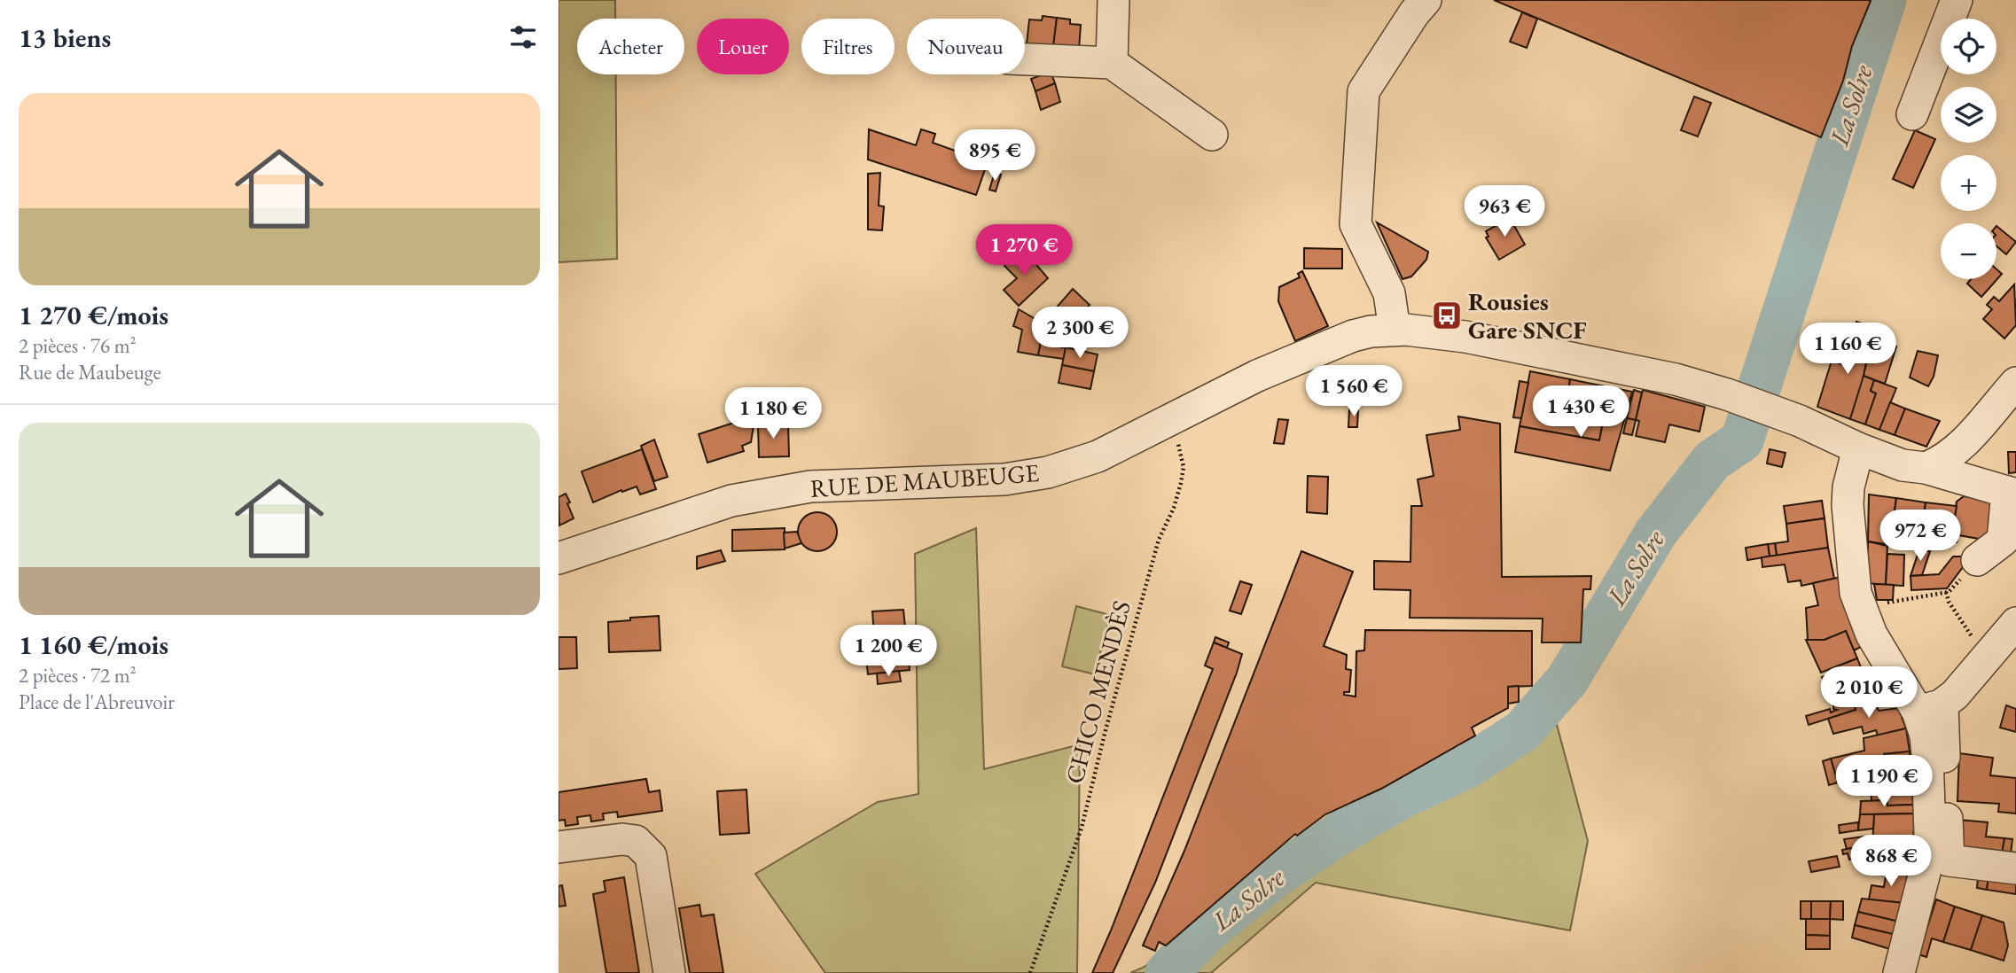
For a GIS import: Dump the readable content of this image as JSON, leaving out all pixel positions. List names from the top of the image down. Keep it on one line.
{"streets":{"street":["RUE DE MAUBEUGE"],"path":["CHICO MENDÈS"]},"crossings":[["RUE DE MAUBEUGE","CHICO MENDÈS"]],"water":["La Solre"],"places":{"bus stop":["Rousies Gare SNCF"]},"page":{"heading":"13 biens","map_buttons":["+","−"],"chip":["Acheter","Louer","Filtres","Nouveau"],"list":[{"name":"1 270 €/mois","note":"2 pièces · 76 m² · Rue de Maubeuge"},{"name":"1 160 €/mois","note":"2 pièces · 72 m² · Place de l'Abreuvoir"}],"price":["895 €","963 €","1 270 €","2 300 €","1 160 €","1 560 €","1 430 €","1 180 €","972 €","1 200 €","2 010 €","1 190 €","868 €"]}}
